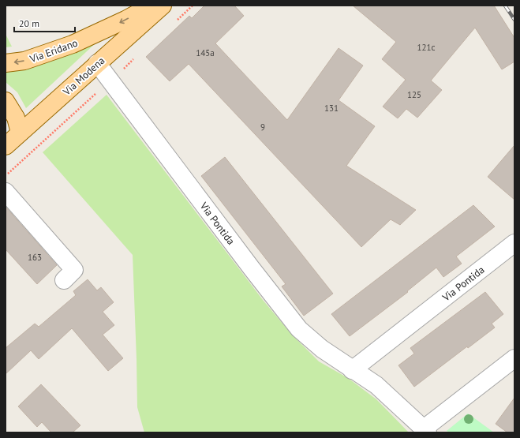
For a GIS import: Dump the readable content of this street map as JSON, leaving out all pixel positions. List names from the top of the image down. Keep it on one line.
{"streets":{"main road":["Via Eridano","Via Modena"],"street":["Via Pontida"]},"crossings":[["Via Modena","Via Pontida"]],"one_way":["Via Eridano"],"house_numbers":["121c","145a","125","131","9","163"],"scale_bar":"20 m"}
